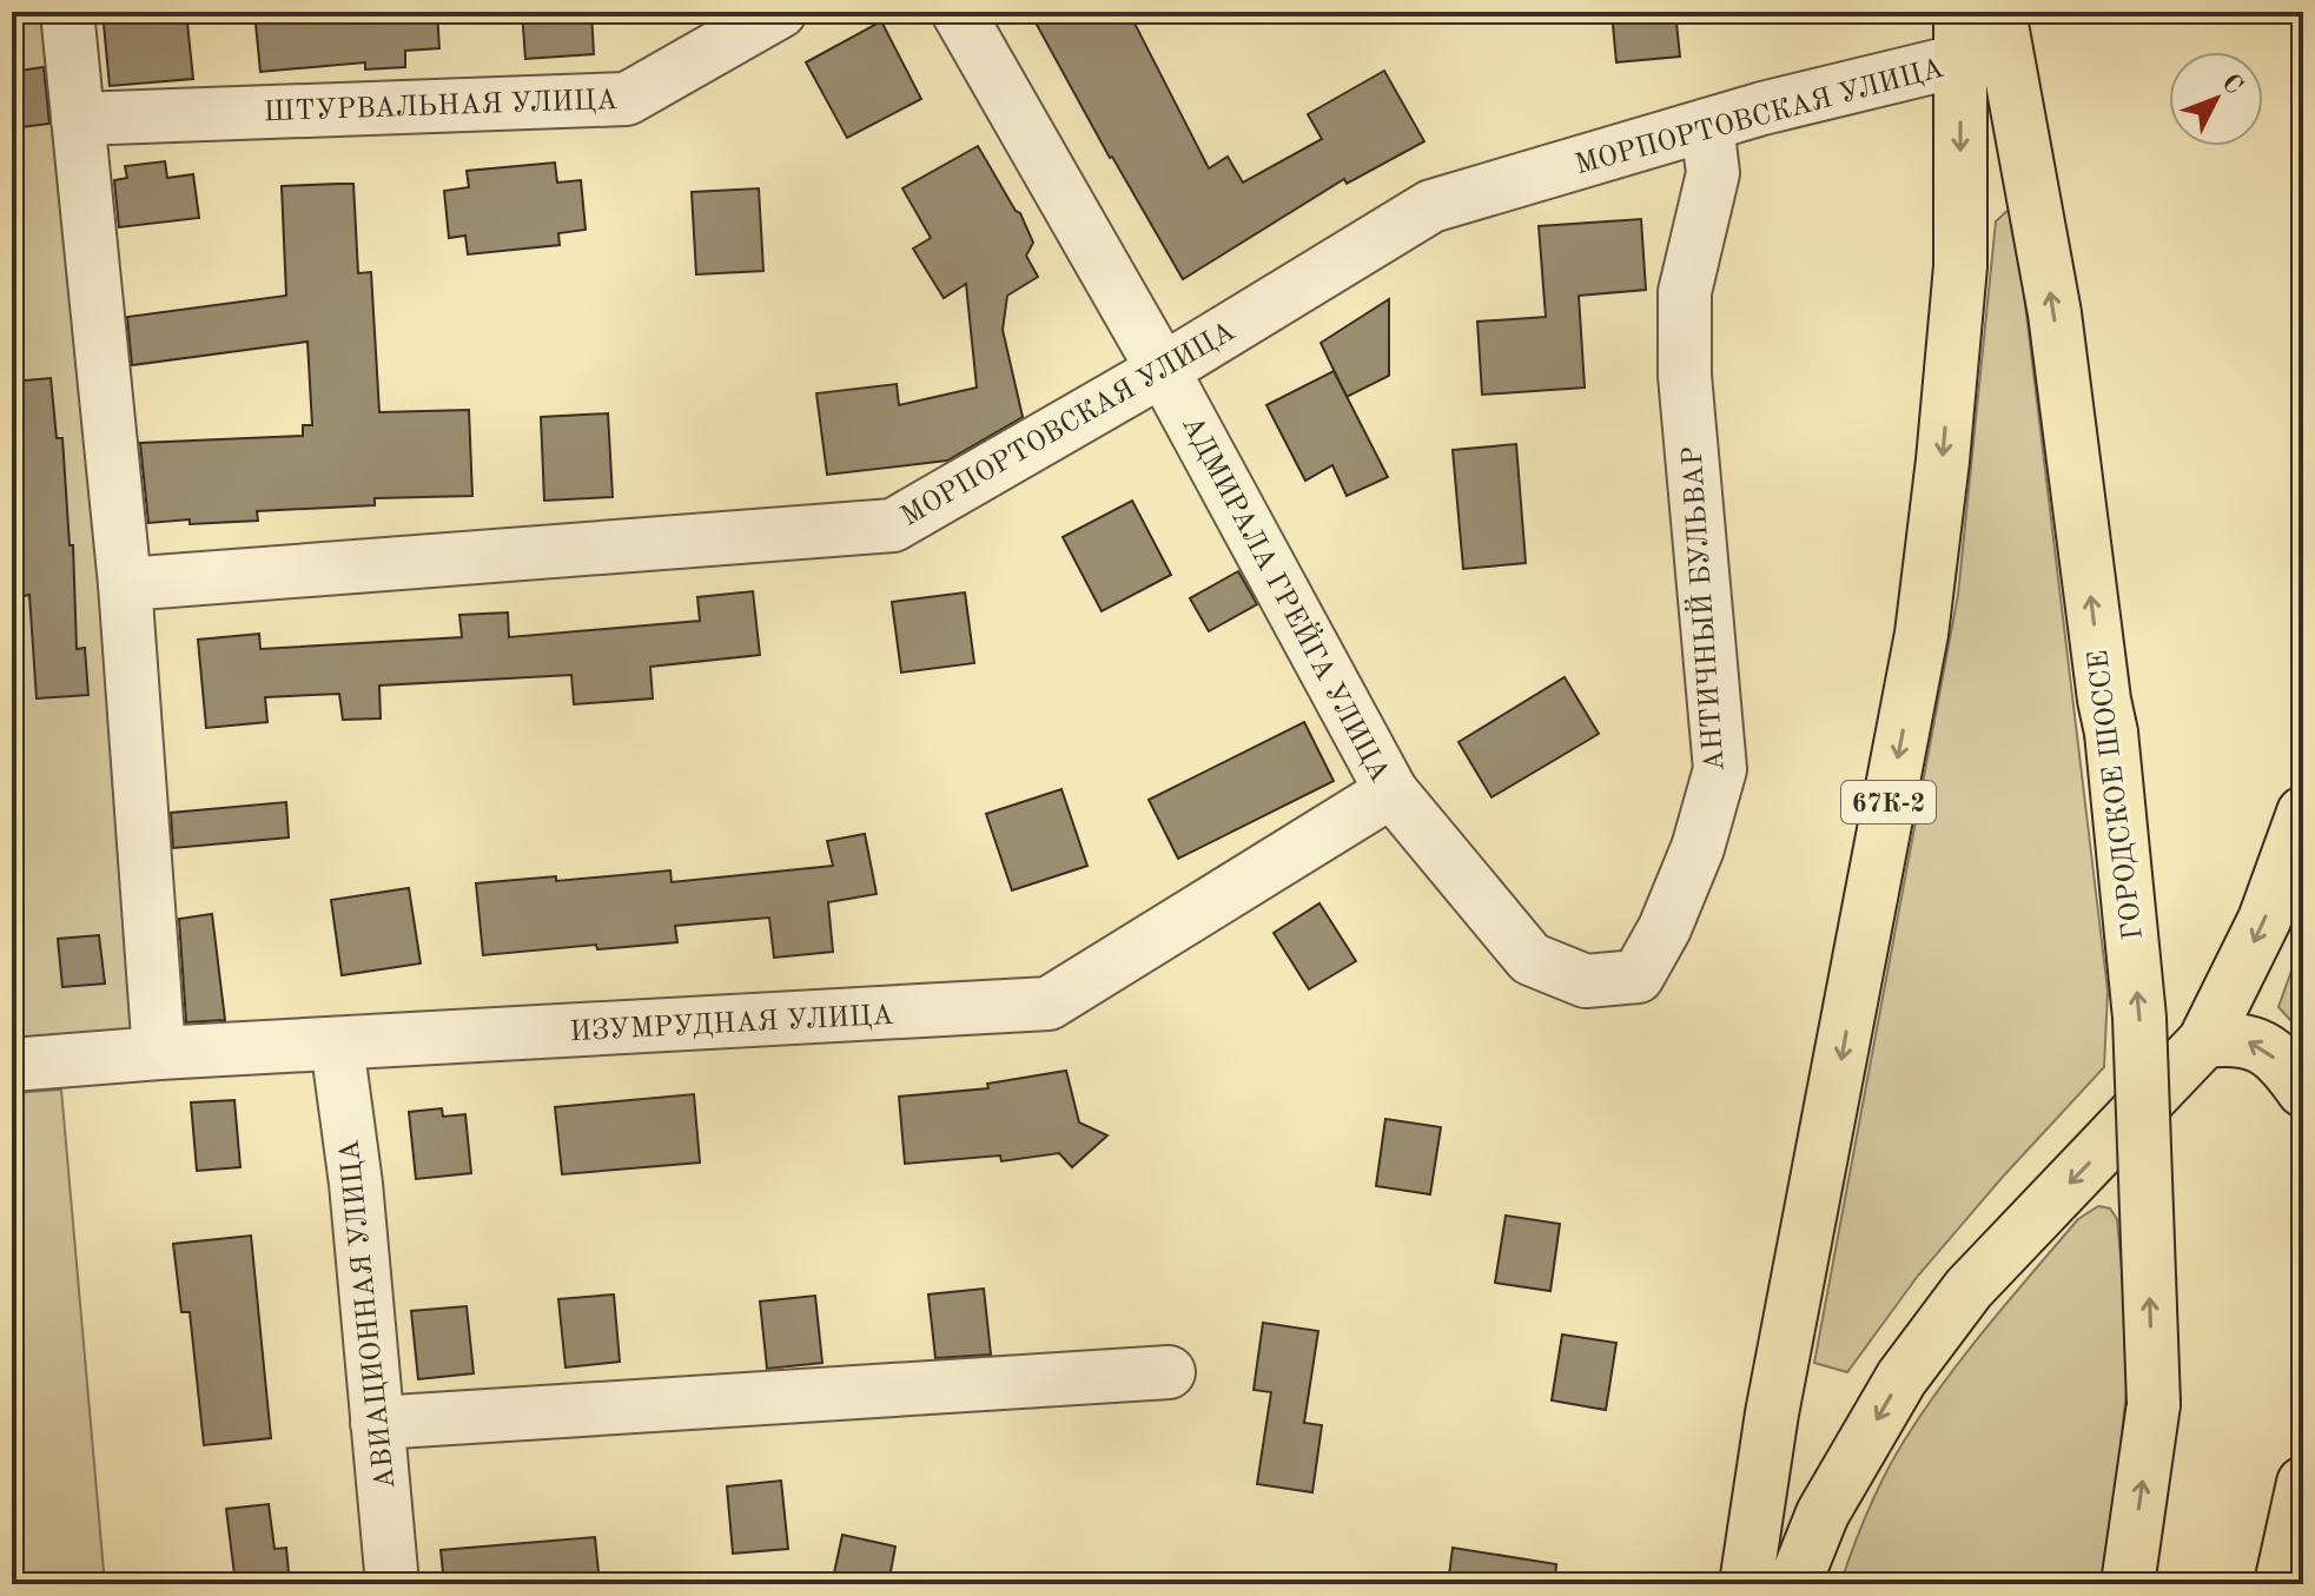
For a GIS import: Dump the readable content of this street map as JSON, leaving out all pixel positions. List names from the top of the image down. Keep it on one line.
{"streets":{"main road":["ГОРОДСКОЕ ШОССЕ","67К-2"],"street":["ШТУРВАЛЬНАЯ УЛИЦА","МОРПОРТОВСКАЯ УЛИЦА","АДМИРАЛА ГРЕЙГА УЛИЦА","АНТИЧНЫЙ БУЛЬВАР","ИЗУМРУДНАЯ УЛИЦА","АВИАЦИОННАЯ УЛИЦА"]},"crossings":[["МОРПОРТОВСКАЯ УЛИЦА","АДМИРАЛА ГРЕЙГА УЛИЦА"],["МОРПОРТОВСКАЯ УЛИЦА","АНТИЧНЫЙ БУЛЬВАР"],["МОРПОРТОВСКАЯ УЛИЦА","67К-2"],["АДМИРАЛА ГРЕЙГА УЛИЦА","АНТИЧНЫЙ БУЛЬВАР"],["АДМИРАЛА ГРЕЙГА УЛИЦА","ИЗУМРУДНАЯ УЛИЦА"],["АНТИЧНЫЙ БУЛЬВАР","ИЗУМРУДНАЯ УЛИЦА"],["ИЗУМРУДНАЯ УЛИЦА","АВИАЦИОННАЯ УЛИЦА"]],"north":"top right"}
